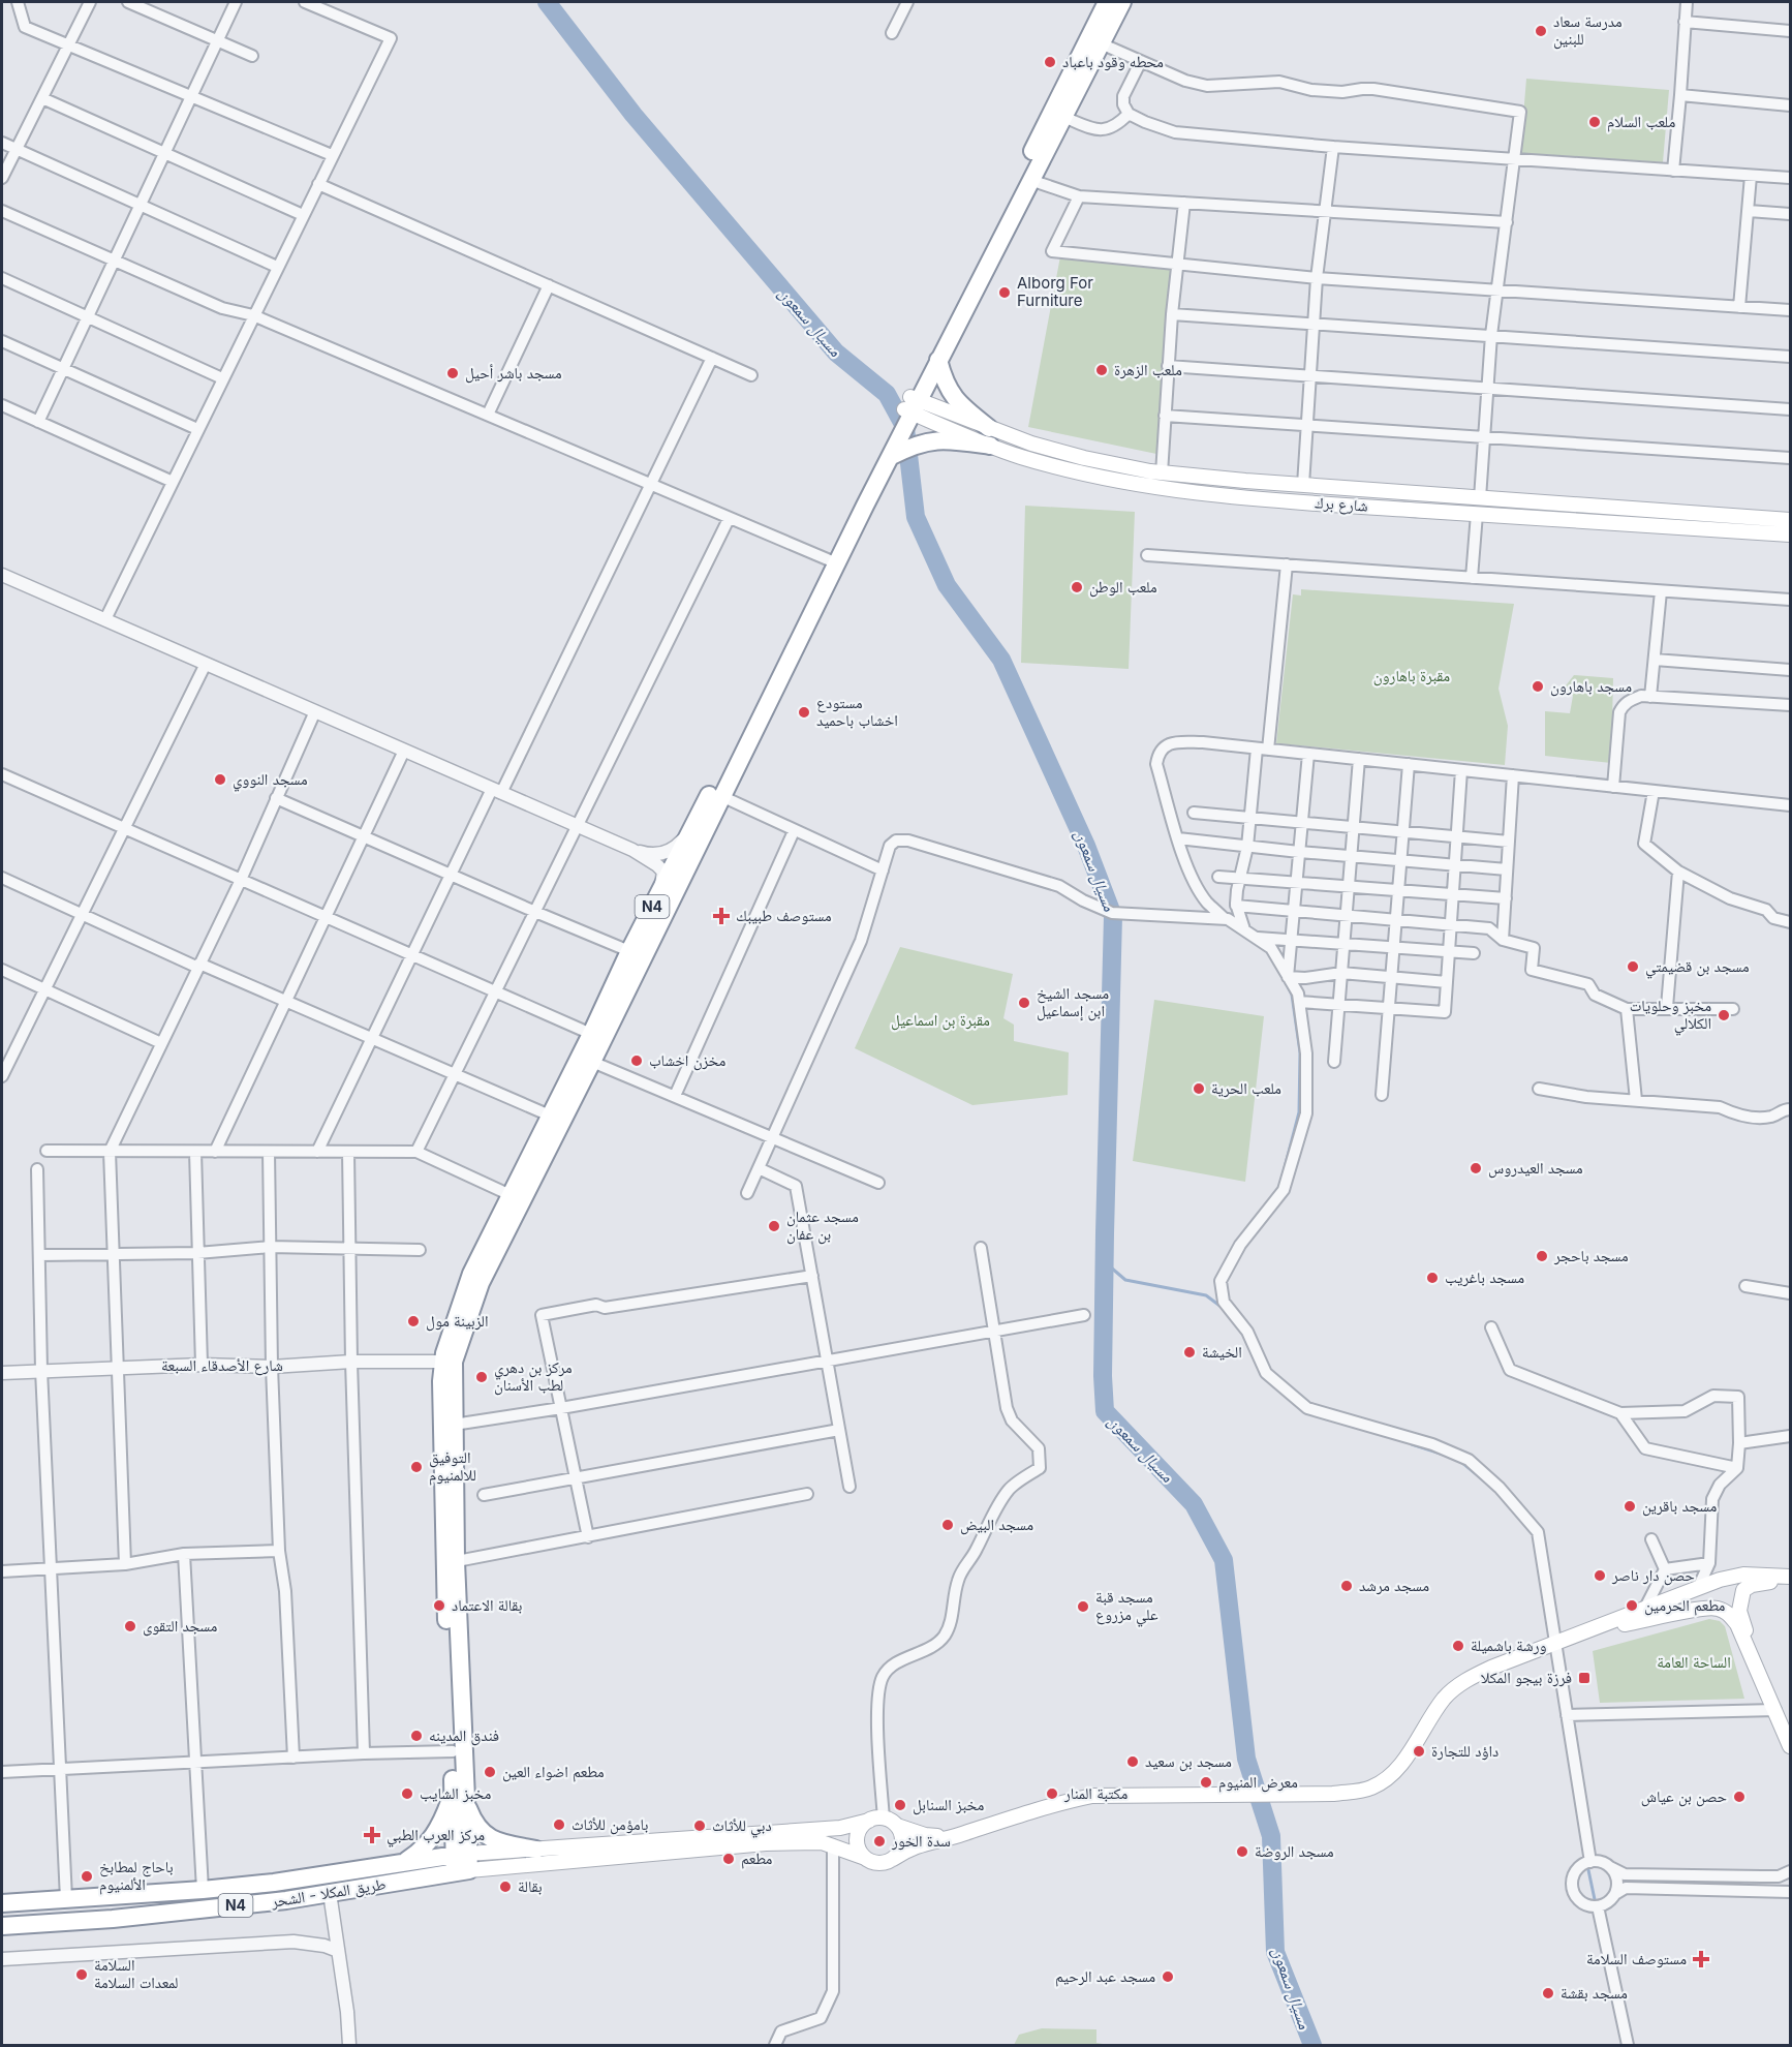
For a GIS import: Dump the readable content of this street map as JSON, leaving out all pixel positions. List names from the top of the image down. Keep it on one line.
{"streets":{"highway":["N4","طريق المكلا - الشحر"],"main road":["شارع برك"],"street":["شارع الأصدقاء السبعة"]},"crossings":[["شارع برك","N4"],["N4","شارع الأصدقاء السبعة"],["N4","طريق المكلا - الشحر"]],"water":["مسيال سمعون"],"parks":["مقبرة باهارون","مقبرة بن اسماعيل","الساحة العامة"],"places":{"other":["مدرسة سعاد للبنين","محطه وقود باعباد","ملعب السلام","Alborg For Furniture","ملعب الزهرة","مسجد باشر أحيل","ملعب الوطن","مسجد باهارون","مستودع اخشاب باحميد","مسجد النووي","مسجد بن قضيمتي","مسجد الشيخ ابن إسماعيل","مخبز وحلويات الكلالي","مخزن اخشاب","ملعب الحرية","مسجد العيدروس","مسجد عثمان بن عفان","مسجد باحجر","مسجد باغريب","الزبينة مول","الخيشة","مركز بن دهري لطب الأسنان","التوفيق للالمنيوم","مسجد باقرين","مسجد البيض","حصن دار ناصر","مسجد مرشد","بقالة الاعتماد","مطعم الحرمين","مسجد قبة علي مزروع","مسجد التقوى","ورشة باشميلة","فندق المدينه","داؤد للتجارة","مسجد بن سعيد","مطعم اضواء العين","معرض المنيوم","مخبز الشايب","مكتبة المنار","حصن بن عياش","مخبز السنابل","بامؤمن للأثاث","دبي للأثاث","سدة الخور","مسجد الروضة","مطعم","باحاج لمطابخ الألمنيوم","بقالة","السلامة لمعدات السلامة","مسجد عبد الرحيم","مسجد بقشة"],"health":["مستوصف طبيبك","مركز العرب الطبي","مستوصف السلامة"],"transit":["فرزة بيجو المكلا"]}}
